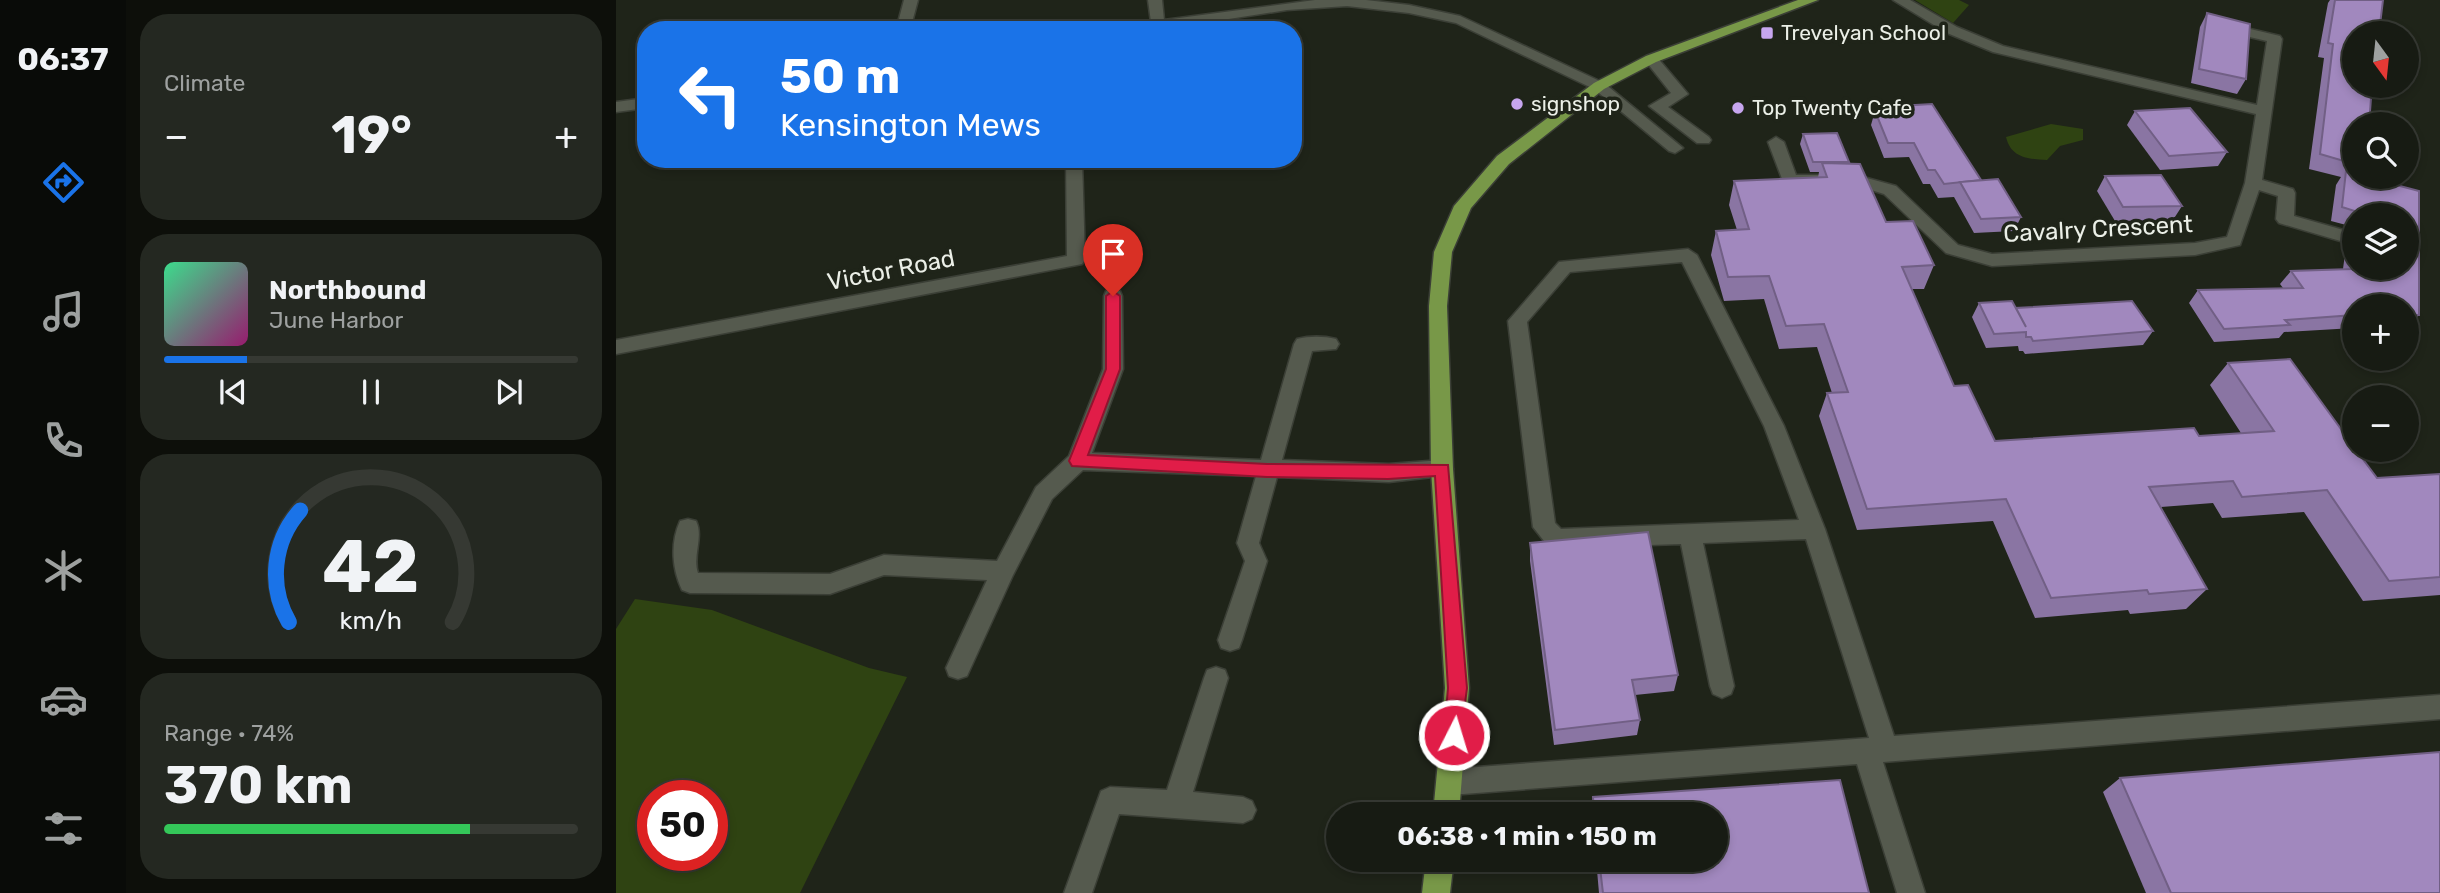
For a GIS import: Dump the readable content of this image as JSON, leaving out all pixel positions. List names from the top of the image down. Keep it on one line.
{"streets":{"street":["Cavalry Crescent","Victor Road"]},"places":{"transit":["Trevelyan School"],"other":["signshop","Top Twenty Cafe"]},"north":"bottom","page":{"tabs":"06:37","tile":["Climate",["Range · 74%","370 km"]],"map_buttons":["+","−"],"turn":["50 m","Kensington Mews"],"heat":["−","19°","+"],"song":["Northbound","June Harbor"],"limit":"50","trip":"06:38 · 1 min · 150 m","gauge":["42","km/h"]}}
